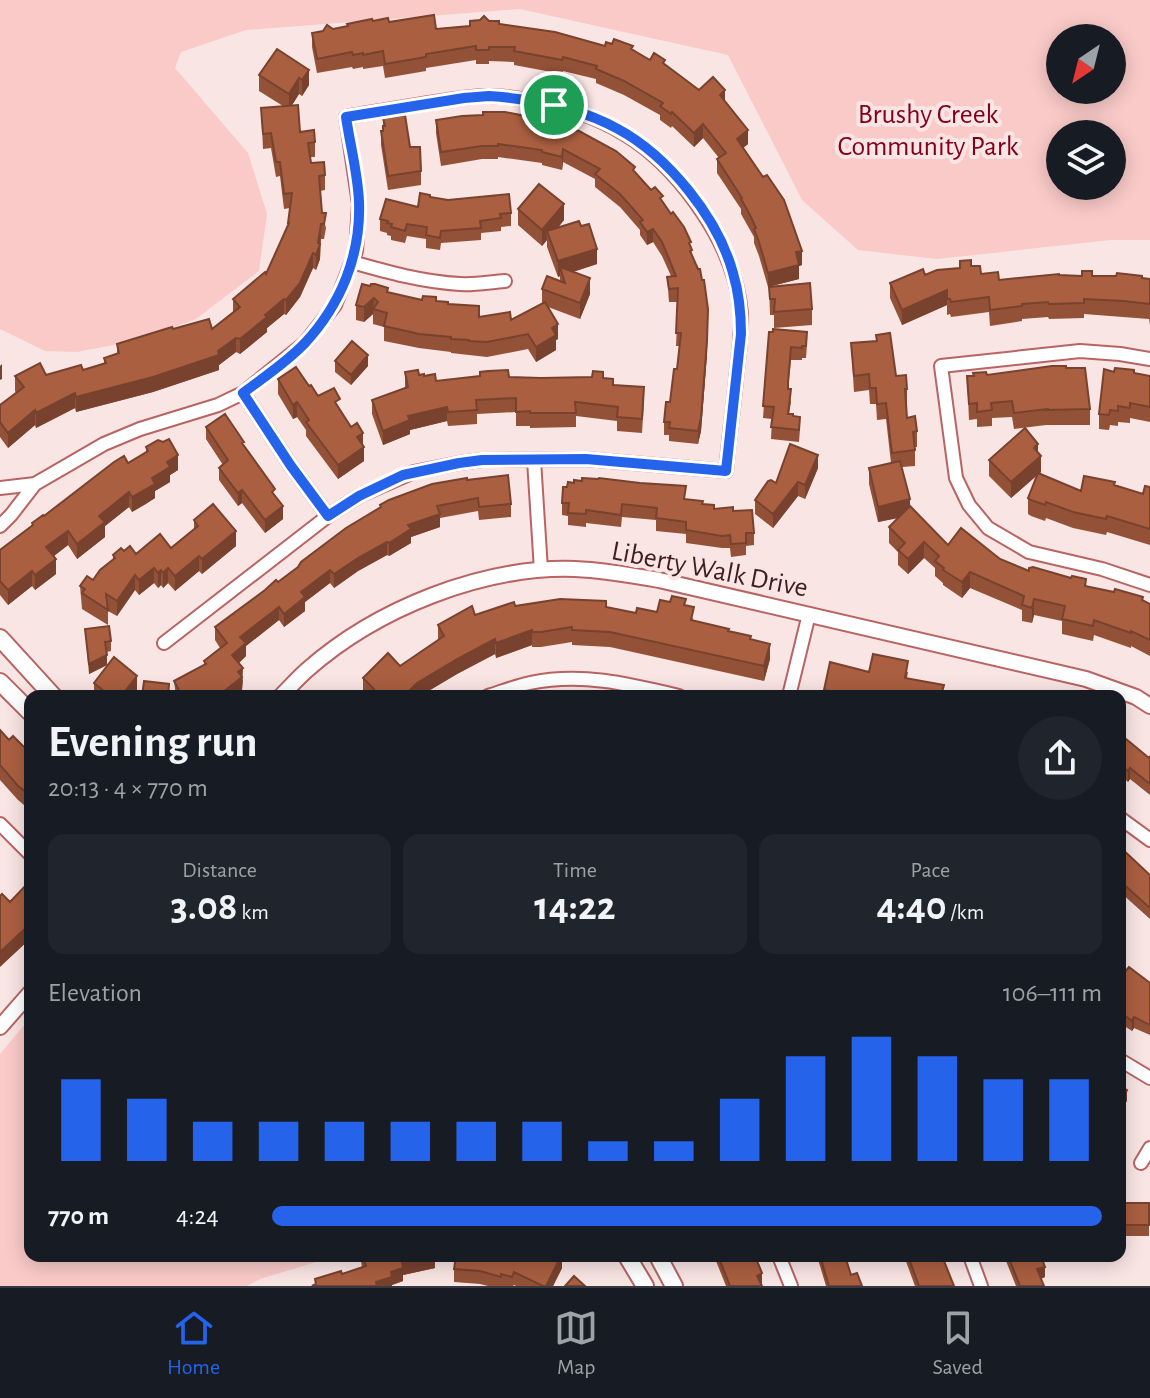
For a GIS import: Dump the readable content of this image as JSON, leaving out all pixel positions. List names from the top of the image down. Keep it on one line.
{"streets":{"street":["Liberty Walk Drive"]},"parks":["Brushy Creek Community Park"],"north":"bottom left","page":{"heading":["Evening run","20:13 · 4 × 770 m"],"stats":[["Distance","3.08 km"],["Time","14:22"],["Pace","4:40 /km"]],"chart":["Elevation","106–111 m"],"list":[{"name":"770 m","note":"4:24"}],"tabs":["Home","Map","Saved"]}}
